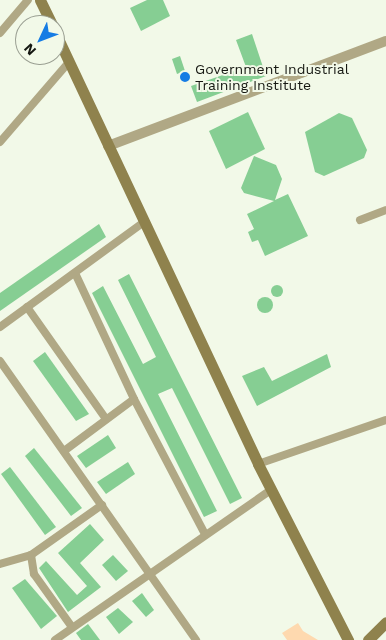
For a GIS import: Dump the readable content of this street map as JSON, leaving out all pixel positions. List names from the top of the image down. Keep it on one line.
{"places":["Government Industrial Training Institute"],"north":"bottom left"}
